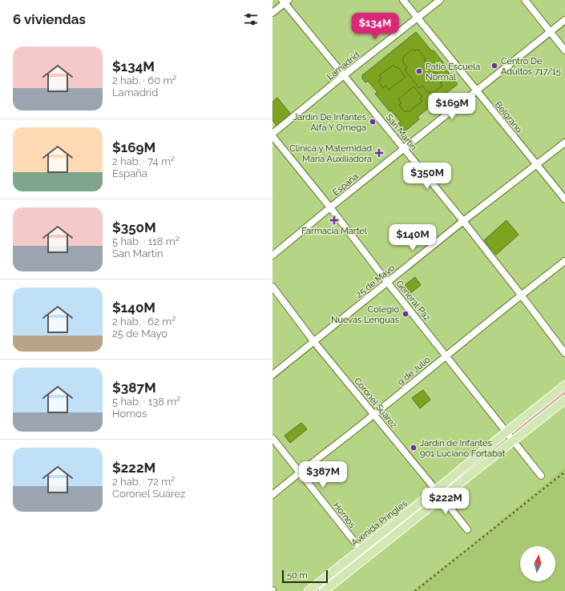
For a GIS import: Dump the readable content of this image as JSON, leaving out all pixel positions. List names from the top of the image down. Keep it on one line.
{"streets":{"main road":["Avenida Pringles"],"street":["Lamadrid","Belgrano","San Martín","España","25 de Mayo","General Paz","9 de Julio","Coronel Suárez","Hornos"]},"crossings":[["Lamadrid","Belgrano"],["Lamadrid","San Martín"],["Lamadrid","General Paz"],["Belgrano","España"],["Belgrano","25 de Mayo"],["San Martín","España"],["San Martín","25 de Mayo"],["San Martín","9 de Julio"],["España","General Paz"],["25 de Mayo","General Paz"],["25 de Mayo","Coronel Suárez"],["General Paz","9 de Julio"],["General Paz","Avenida Pringles"],["9 de Julio","Coronel Suárez"],["9 de Julio","Hornos"],["Coronel Suárez","Avenida Pringles"],["Hornos","Avenida Pringles"]],"places":{"other":["Centro De Adultos 717/15","Patio Escuela Normal","Jardín De Infantes Alfa Y Omega","Colegio Nuevas Lenguas","Jardín de Infantes 901 Luciano Fortabat"],"health":["Clinica y Maternidad Maria Auxiliadora","Farmacia Martel"]},"scale_bar":"50 m","north":"top","page":{"heading":"6 viviendas","price":["$134M","$169M","$350M","$140M","$387M","$222M"],"list":[{"name":"$134M","note":"2 hab. · 60 m² · Lamadrid"},{"name":"$169M","note":"2 hab. · 74 m² · España"},{"name":"$350M","note":"5 hab. · 118 m² · San Martín"},{"name":"$140M","note":"2 hab. · 62 m² · 25 de Mayo"},{"name":"$387M","note":"5 hab. · 138 m² · Hornos"},{"name":"$222M","note":"2 hab. · 72 m² · Coronel Suárez"}],"scale":"50 m"}}
